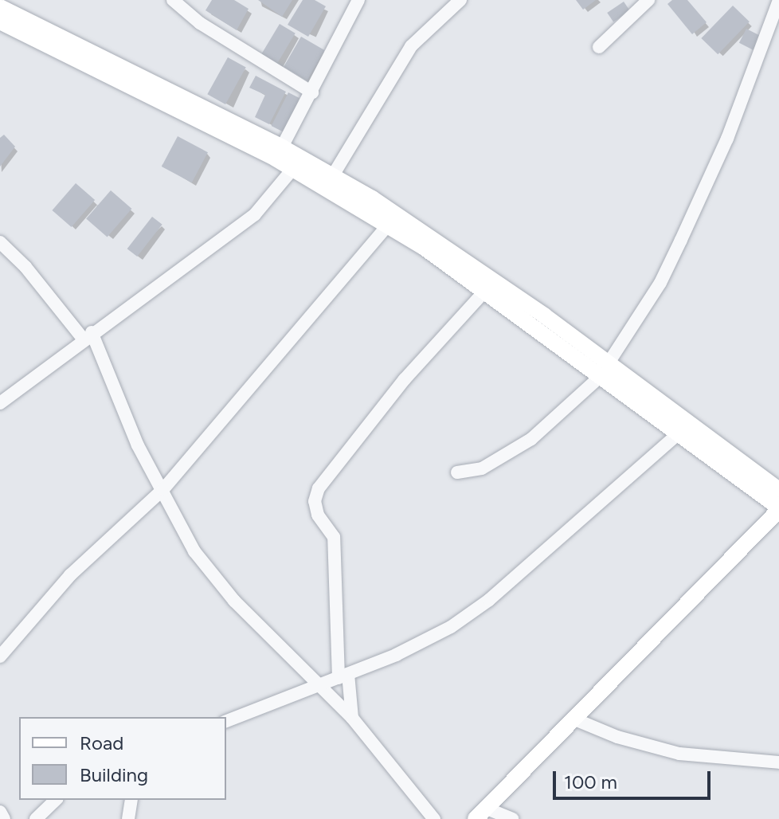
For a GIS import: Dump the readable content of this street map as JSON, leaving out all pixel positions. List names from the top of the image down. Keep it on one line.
{"legend":["Road","Building"],"scale_bar":"100 m"}
